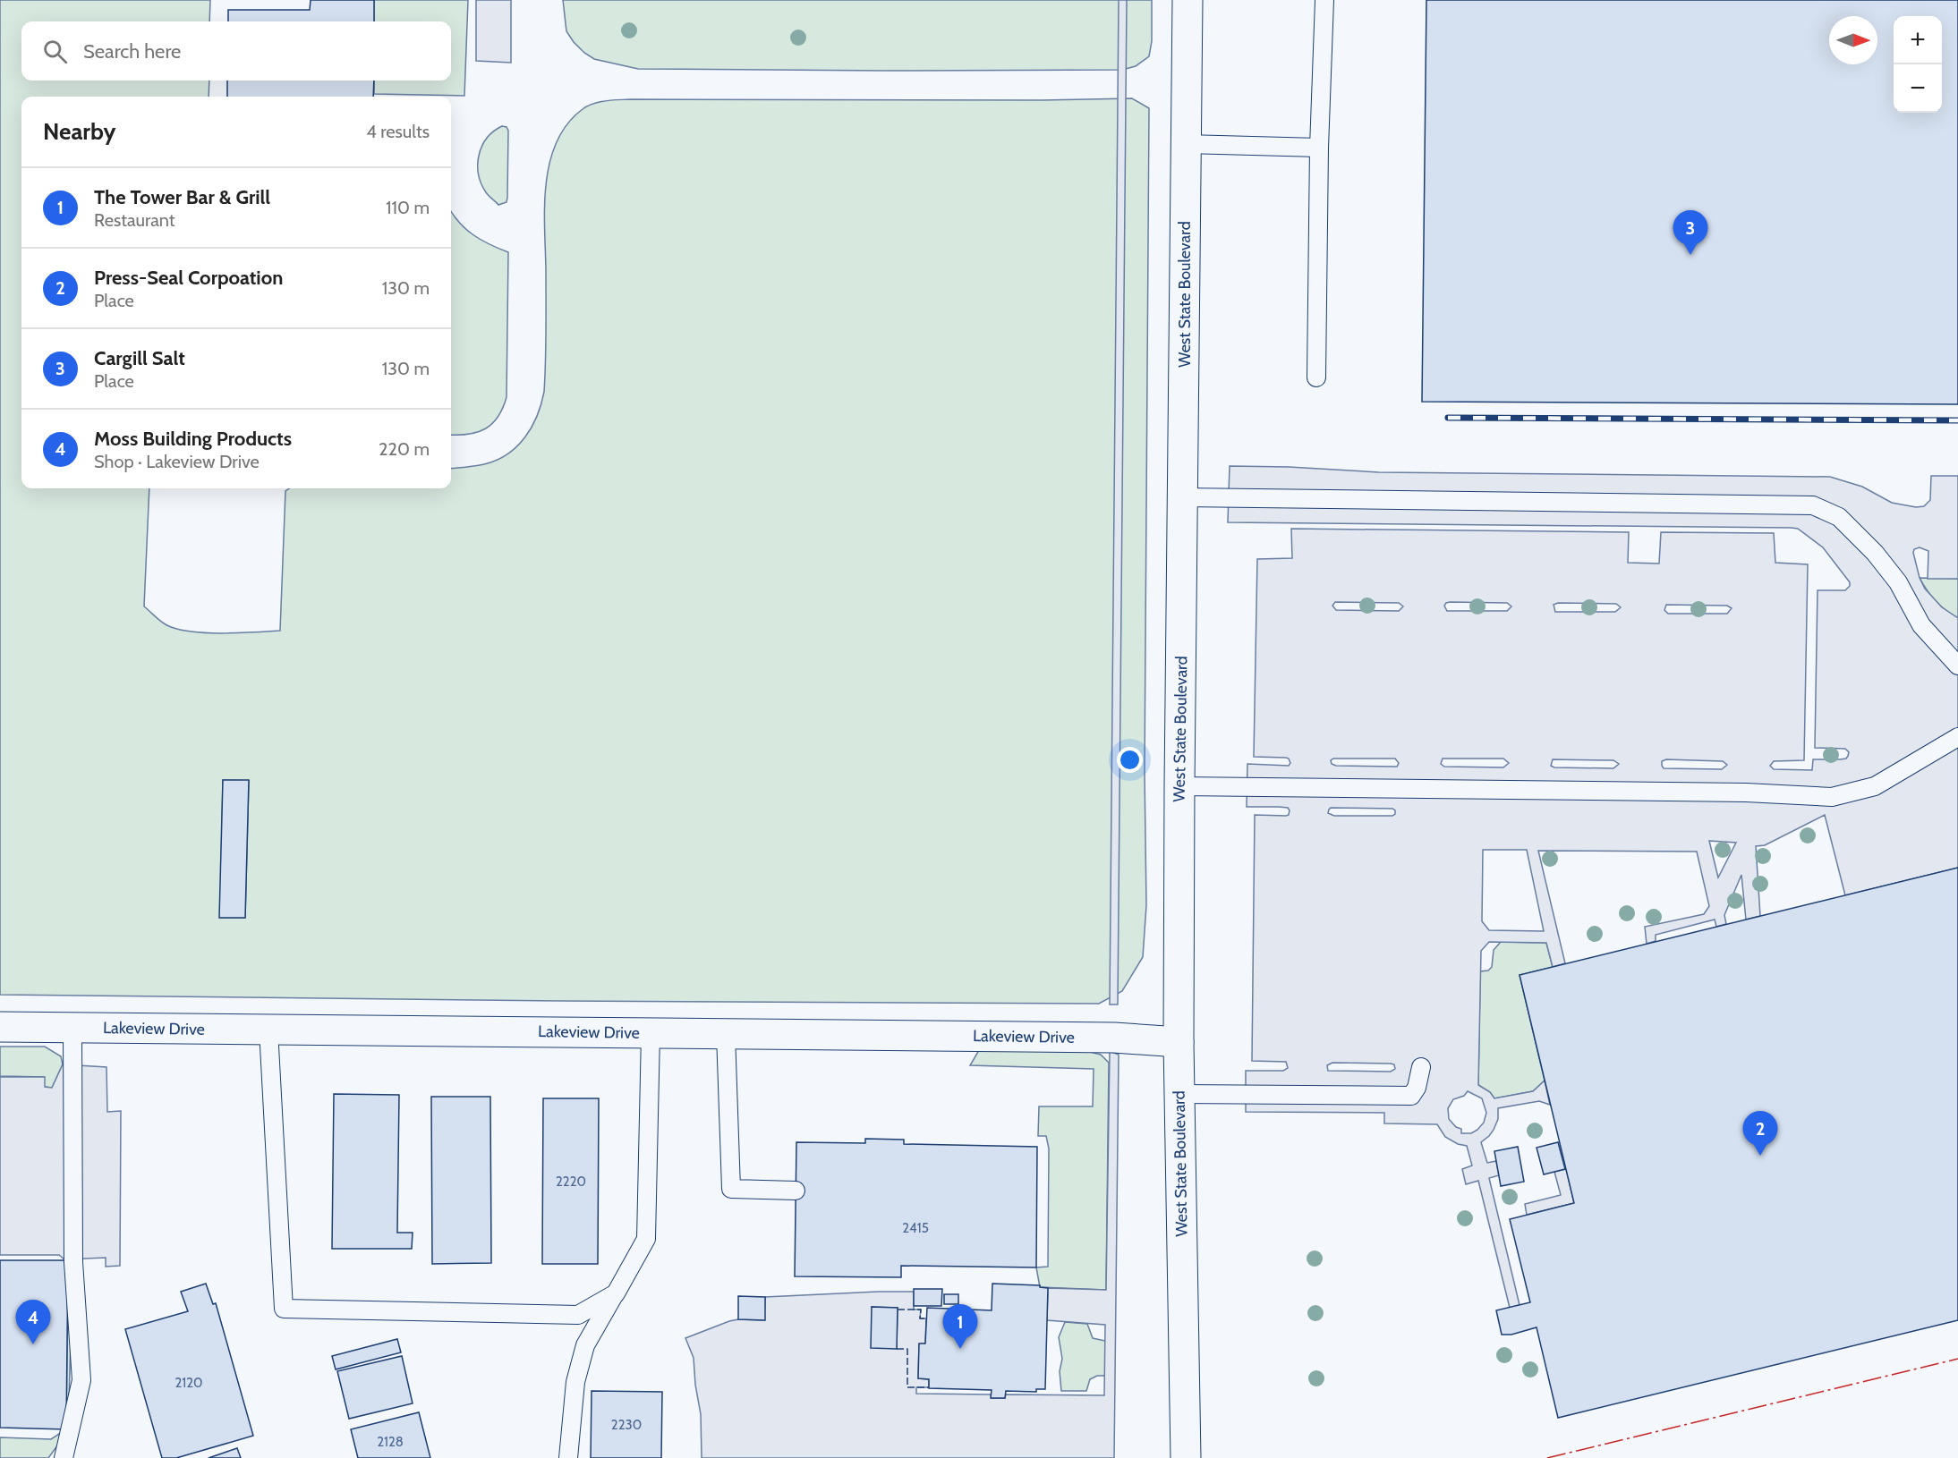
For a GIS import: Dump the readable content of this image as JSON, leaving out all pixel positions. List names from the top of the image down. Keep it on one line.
{"streets":{"main road":["West State Boulevard","Lakeview Drive"]},"crossings":[["West State Boulevard","Lakeview Drive"]],"house_numbers":["2220","2415","2120","2230","2128"],"north":"right","page":{"map_buttons":["+","−"],"search":"Search here","heading":["Nearby","4 results"],"list":[{"mark":"1","name":"The Tower Bar & Grill","note":"Restaurant","value":"110 m"},{"mark":"2","name":"Press-Seal Corpoation","note":"Place","value":"130 m"},{"mark":"3","name":"Cargill Salt","note":"Place","value":"130 m"},{"mark":"4","name":"Moss Building Products","note":"Shop · Lakeview Drive","value":"220 m"}],"pins":["3","2","4","1"]}}
